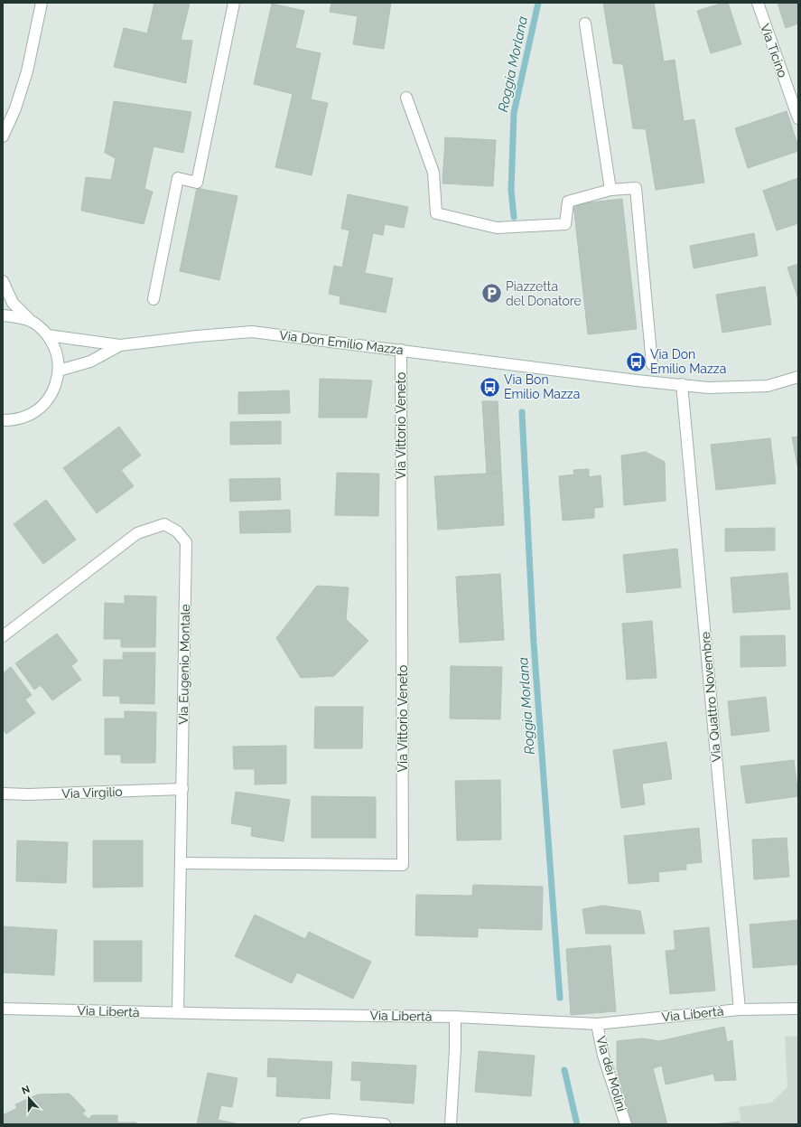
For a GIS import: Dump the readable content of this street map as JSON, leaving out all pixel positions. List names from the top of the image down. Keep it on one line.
{"streets":{"street":["Via Ticino","Via Don Emilio Mazza","Via Vittorio Veneto","Via Eugenio Montale","Via Quattro Novembre","Via Virgilio","Via Libertà","Via dei Molini"]},"crossings":[["Via Don Emilio Mazza","Via Vittorio Veneto"],["Via Don Emilio Mazza","Via Quattro Novembre"],["Via Vittorio Veneto","Via Eugenio Montale"],["Via Eugenio Montale","Via Virgilio"],["Via Eugenio Montale","Via Libertà"],["Via Quattro Novembre","Via Libertà"],["Via Libertà","Via dei Molini"]],"water":["Roggia Morlana"],"places":{"parking":["Piazzetta del Donatore"],"bus stop":["Via Don Emilio Mazza","Via Bon Emilio Mazza"]},"north":"top"}
